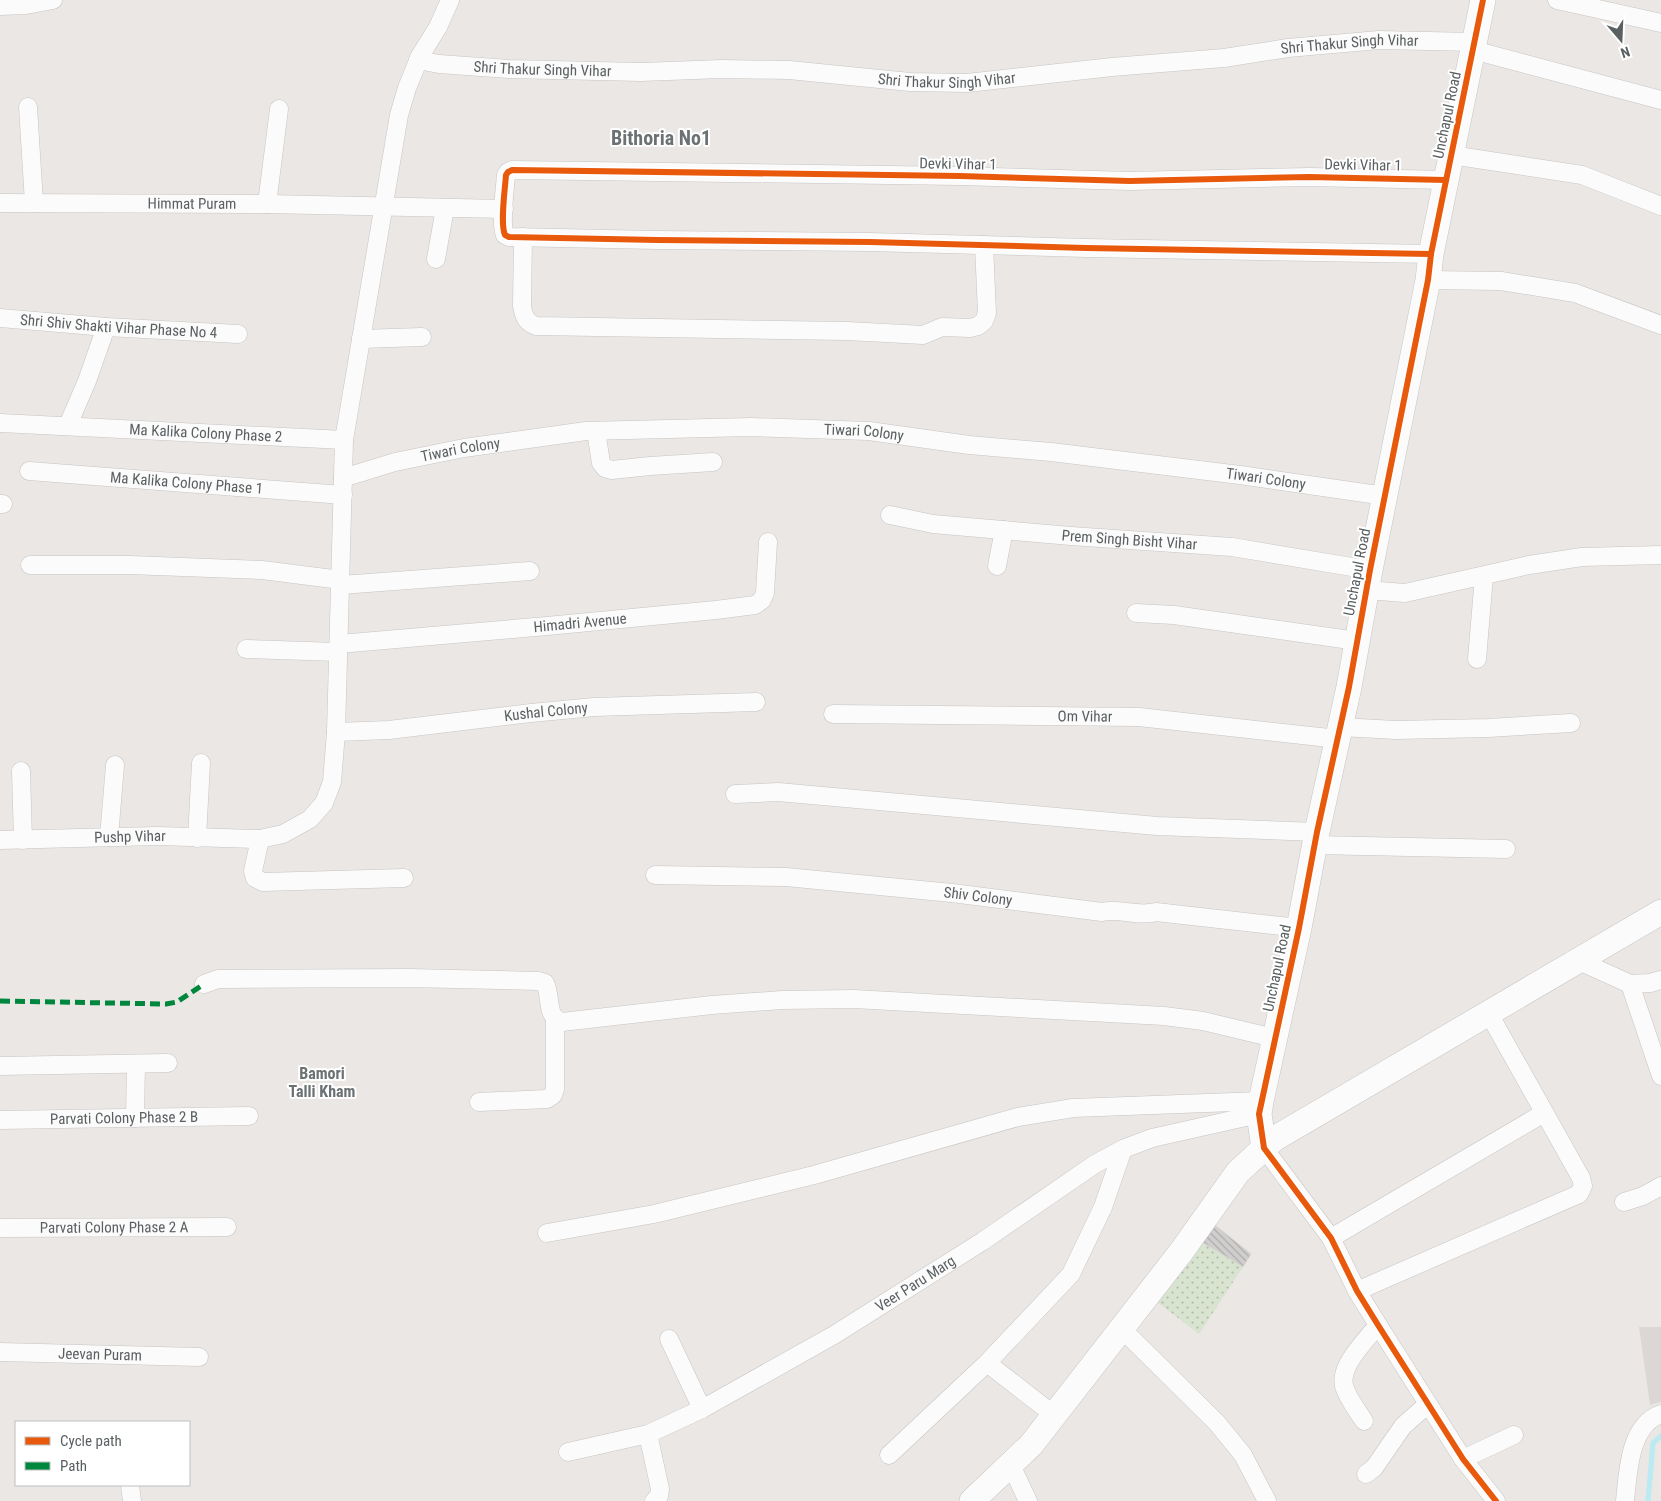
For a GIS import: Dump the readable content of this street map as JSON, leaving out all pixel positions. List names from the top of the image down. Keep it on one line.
{"streets":{"street":["Shri Thakur Singh Vihar","Unchapul Road","Devki Vihar 1","Himmat Puram","Shri Shiv Shakti Vihar Phase No 4","Ma Kalika Colony Phase 2","Tiwari Colony","Ma Kalika Colony Phase 1","Prem Singh Bisht Vihar","Himadri Avenue","Kushal Colony","Om Vihar","Pushp Vihar","Shiv Colony","Parvati Colony Phase 2 B","Parvati Colony Phase 2 A","Veer Paru Marg","Jeevan Puram"]},"crossings":[["Shri Thakur Singh Vihar","Unchapul Road"],["Shri Thakur Singh Vihar","Pushp Vihar"],["Unchapul Road","Devki Vihar 1"],["Unchapul Road","Tiwari Colony"],["Unchapul Road","Prem Singh Bisht Vihar"],["Unchapul Road","Om Vihar"],["Unchapul Road","Shiv Colony"],["Unchapul Road","Veer Paru Marg"],["Devki Vihar 1","Himmat Puram"],["Himmat Puram","Pushp Vihar"],["Ma Kalika Colony Phase 2","Pushp Vihar"],["Tiwari Colony","Ma Kalika Colony Phase 1"],["Tiwari Colony","Pushp Vihar"],["Ma Kalika Colony Phase 1","Pushp Vihar"],["Himadri Avenue","Pushp Vihar"],["Kushal Colony","Pushp Vihar"]],"districts":["Bithoria No1","Bamori Talli Kham"],"legend":["Cycle path","Path"],"north":"bottom"}
